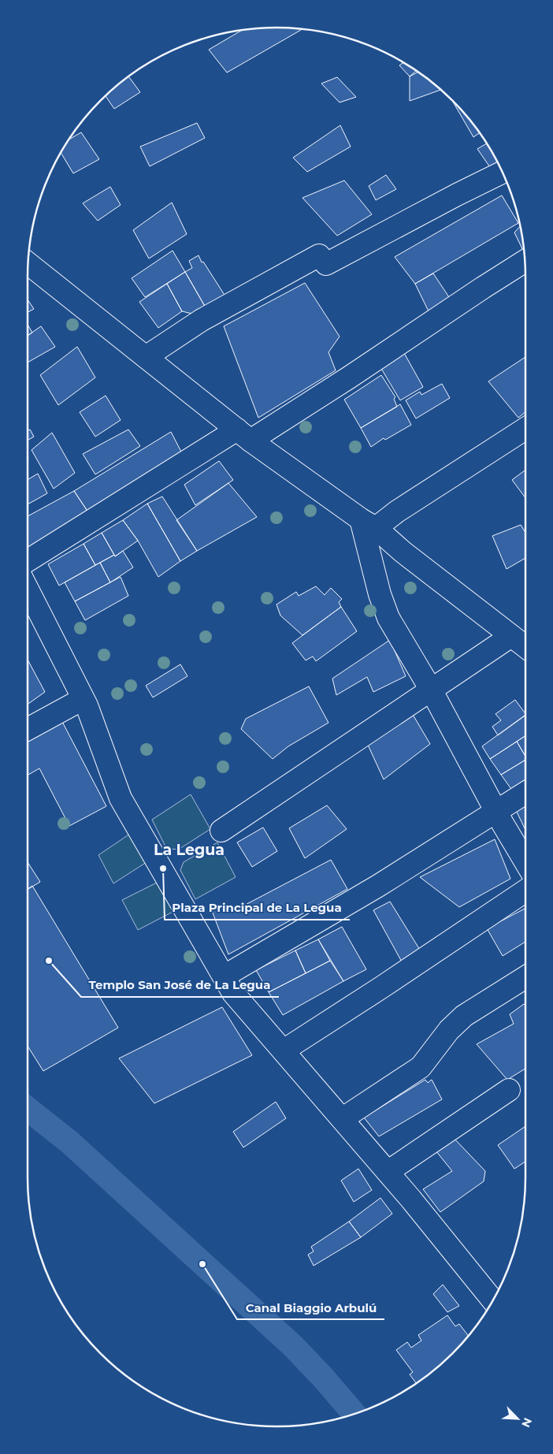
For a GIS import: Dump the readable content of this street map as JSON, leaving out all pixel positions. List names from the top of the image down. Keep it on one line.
{"districts":["La Legua"],"places":["Plaza Principal de La Legua","Templo San José de La Legua","Canal Biaggio Arbulú"],"north":"bottom right"}
